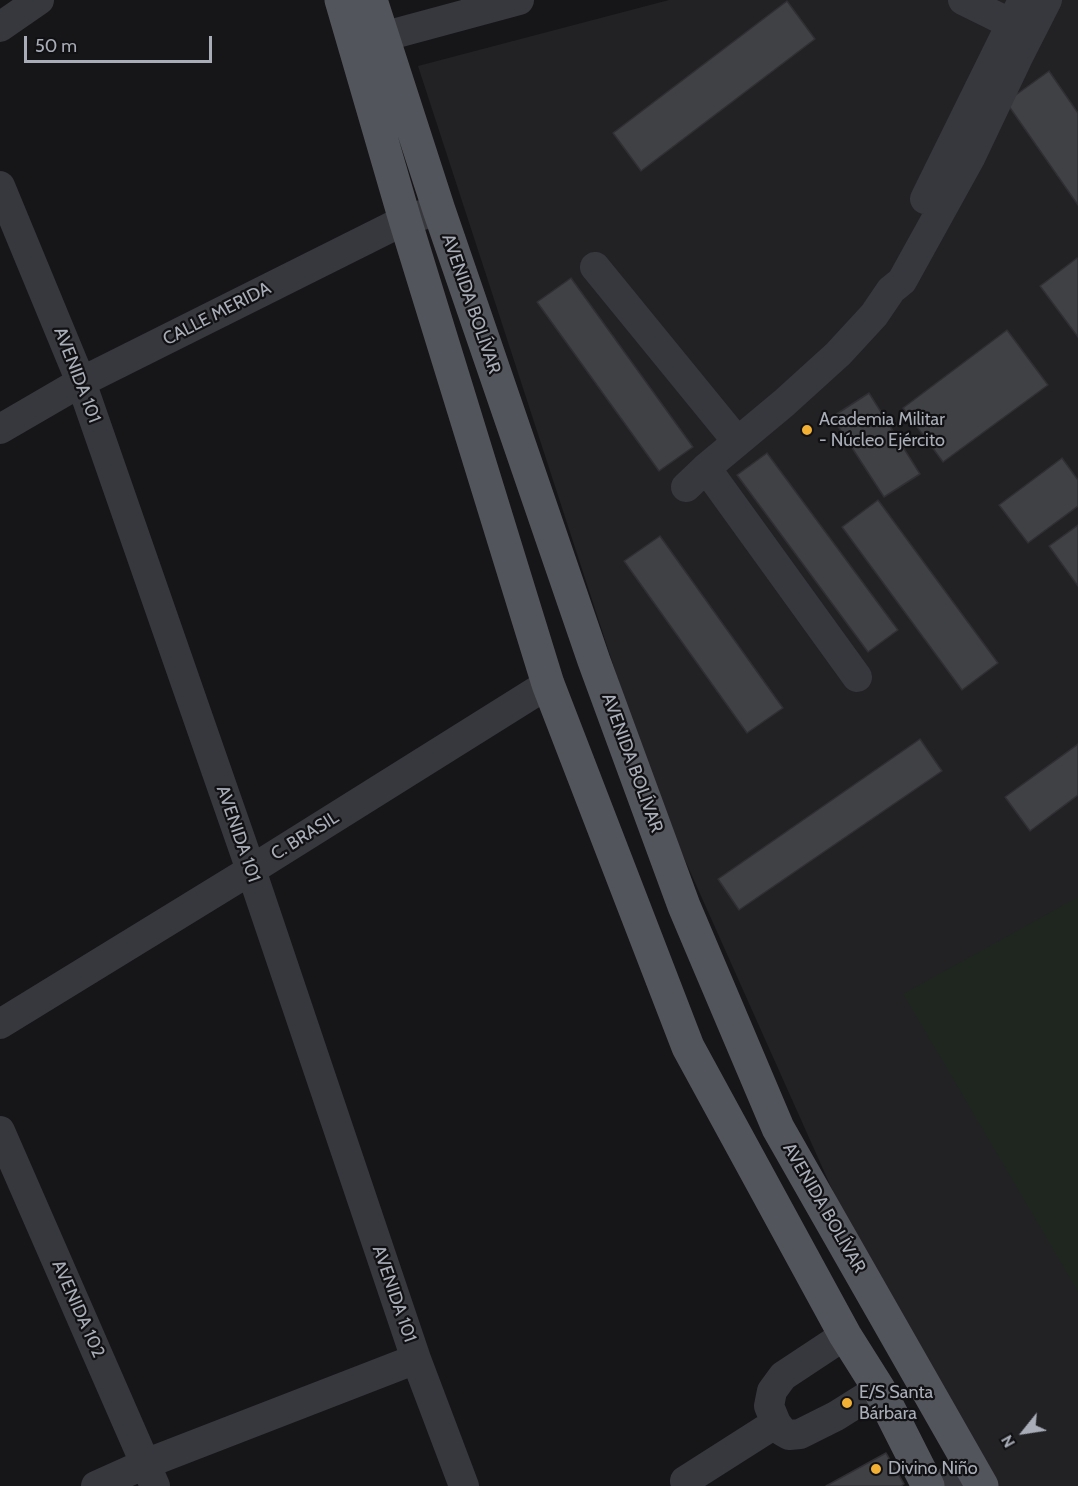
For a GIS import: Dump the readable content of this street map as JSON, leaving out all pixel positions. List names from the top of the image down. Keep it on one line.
{"streets":{"main road":["AVENIDA BOLÍVAR"],"street":["CALLE MERIDA","AVENIDA 101","C. BRASIL","AVENIDA 102"]},"crossings":[["AVENIDA BOLÍVAR","CALLE MERIDA"],["AVENIDA BOLÍVAR","C. BRASIL"],["CALLE MERIDA","AVENIDA 101"],["AVENIDA 101","C. BRASIL"]],"places":["Academia Militar - Núcleo Ejército","E/S Santa Bárbara","Divino Niño"],"scale_bar":"50 m","north":"bottom left"}
